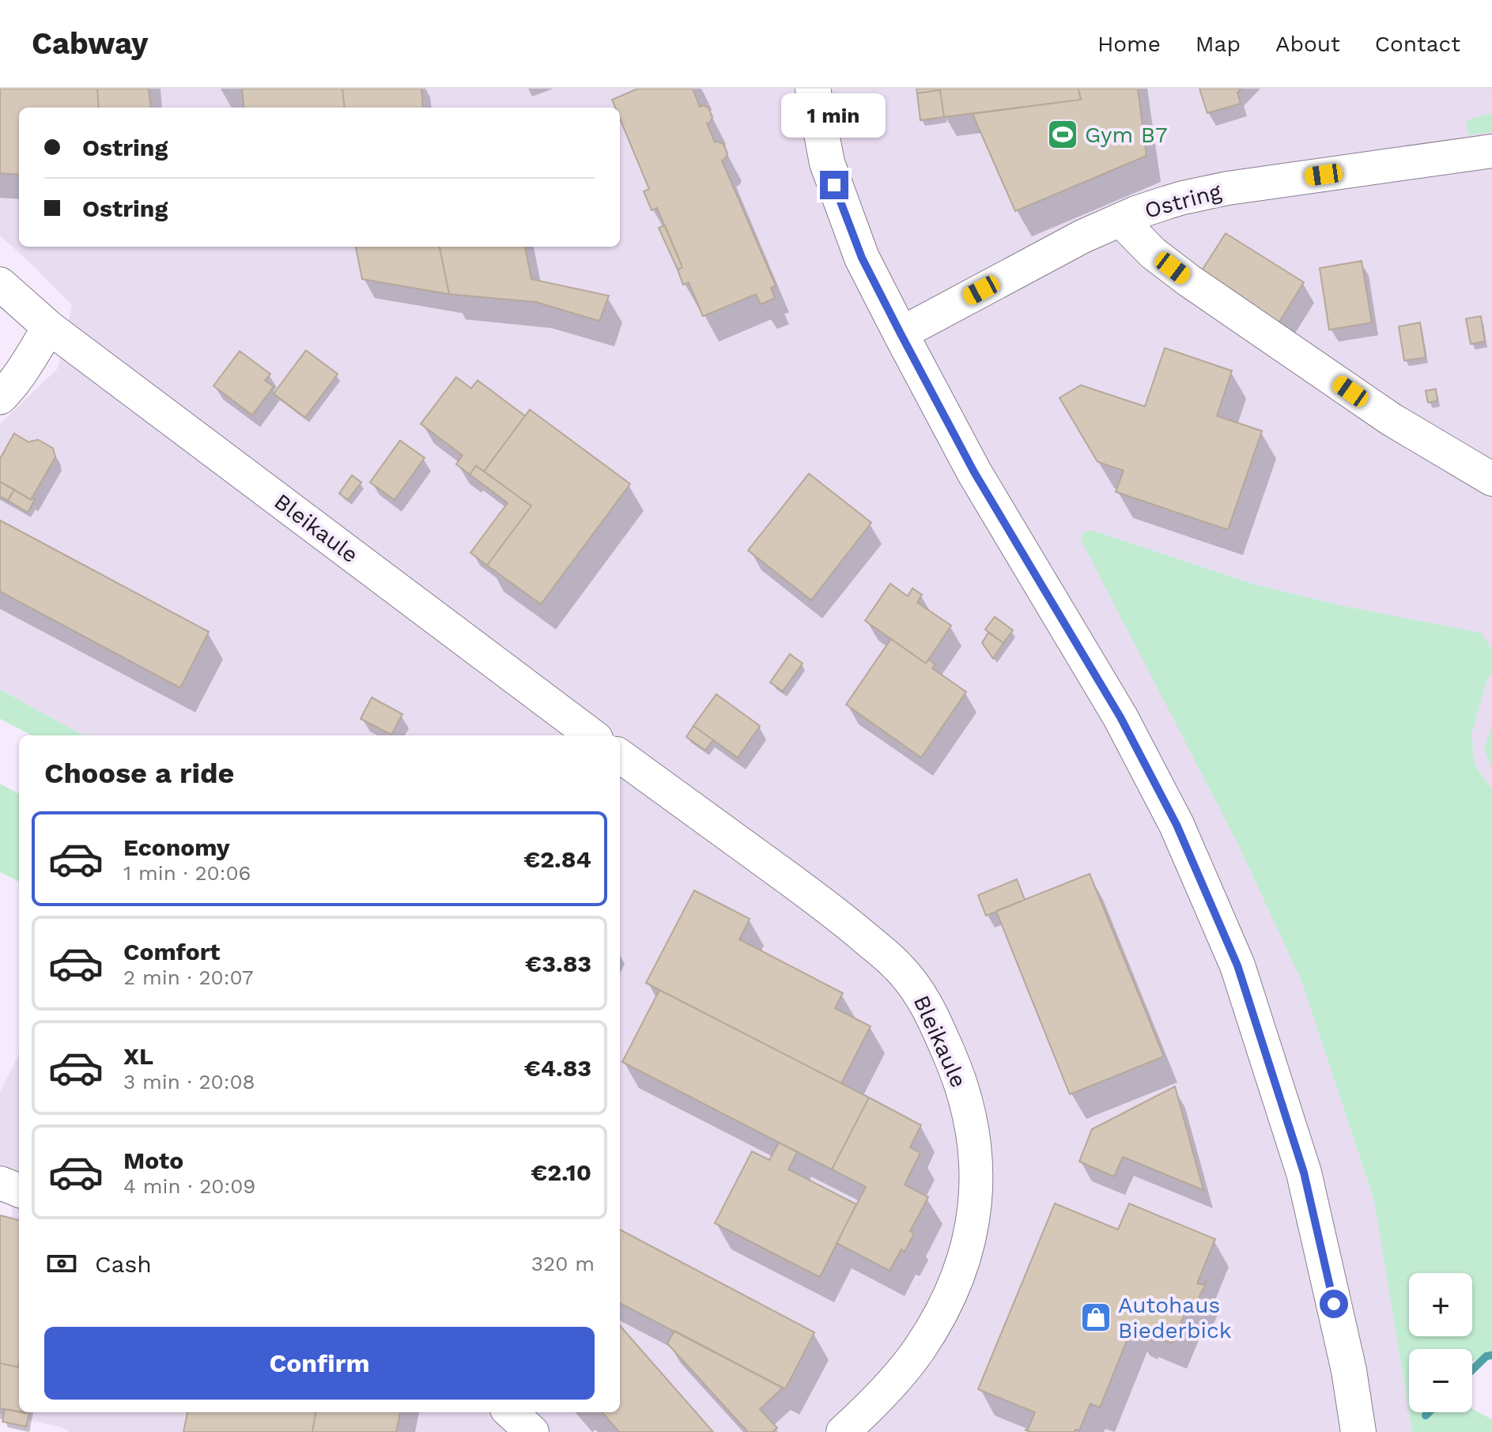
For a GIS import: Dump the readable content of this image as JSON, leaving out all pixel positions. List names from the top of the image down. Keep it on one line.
{"streets":{"street":["Ostring","Bleikaule"]},"places":{"sports":["Gym B7"],"shop":["Autohaus Biederbick"]},"page":{"header":"Cabway","nav":["Home","Map","About","Contact"],"bubble":"1 min","banner":["Ostring","Ostring"],"heading":"Choose a ride","list":[{"name":"Economy","note":"1 min · 20:06","value":"€2.84"},{"name":"Comfort","note":"2 min · 20:07","value":"€3.83"},{"name":"XL","note":"3 min · 20:08","value":"€4.83"},{"name":"Moto","note":"4 min · 20:09","value":"€2.10"}],"pay":["Cash","320 m"],"map_buttons":["+","−"],"buttons":"Confirm"}}
